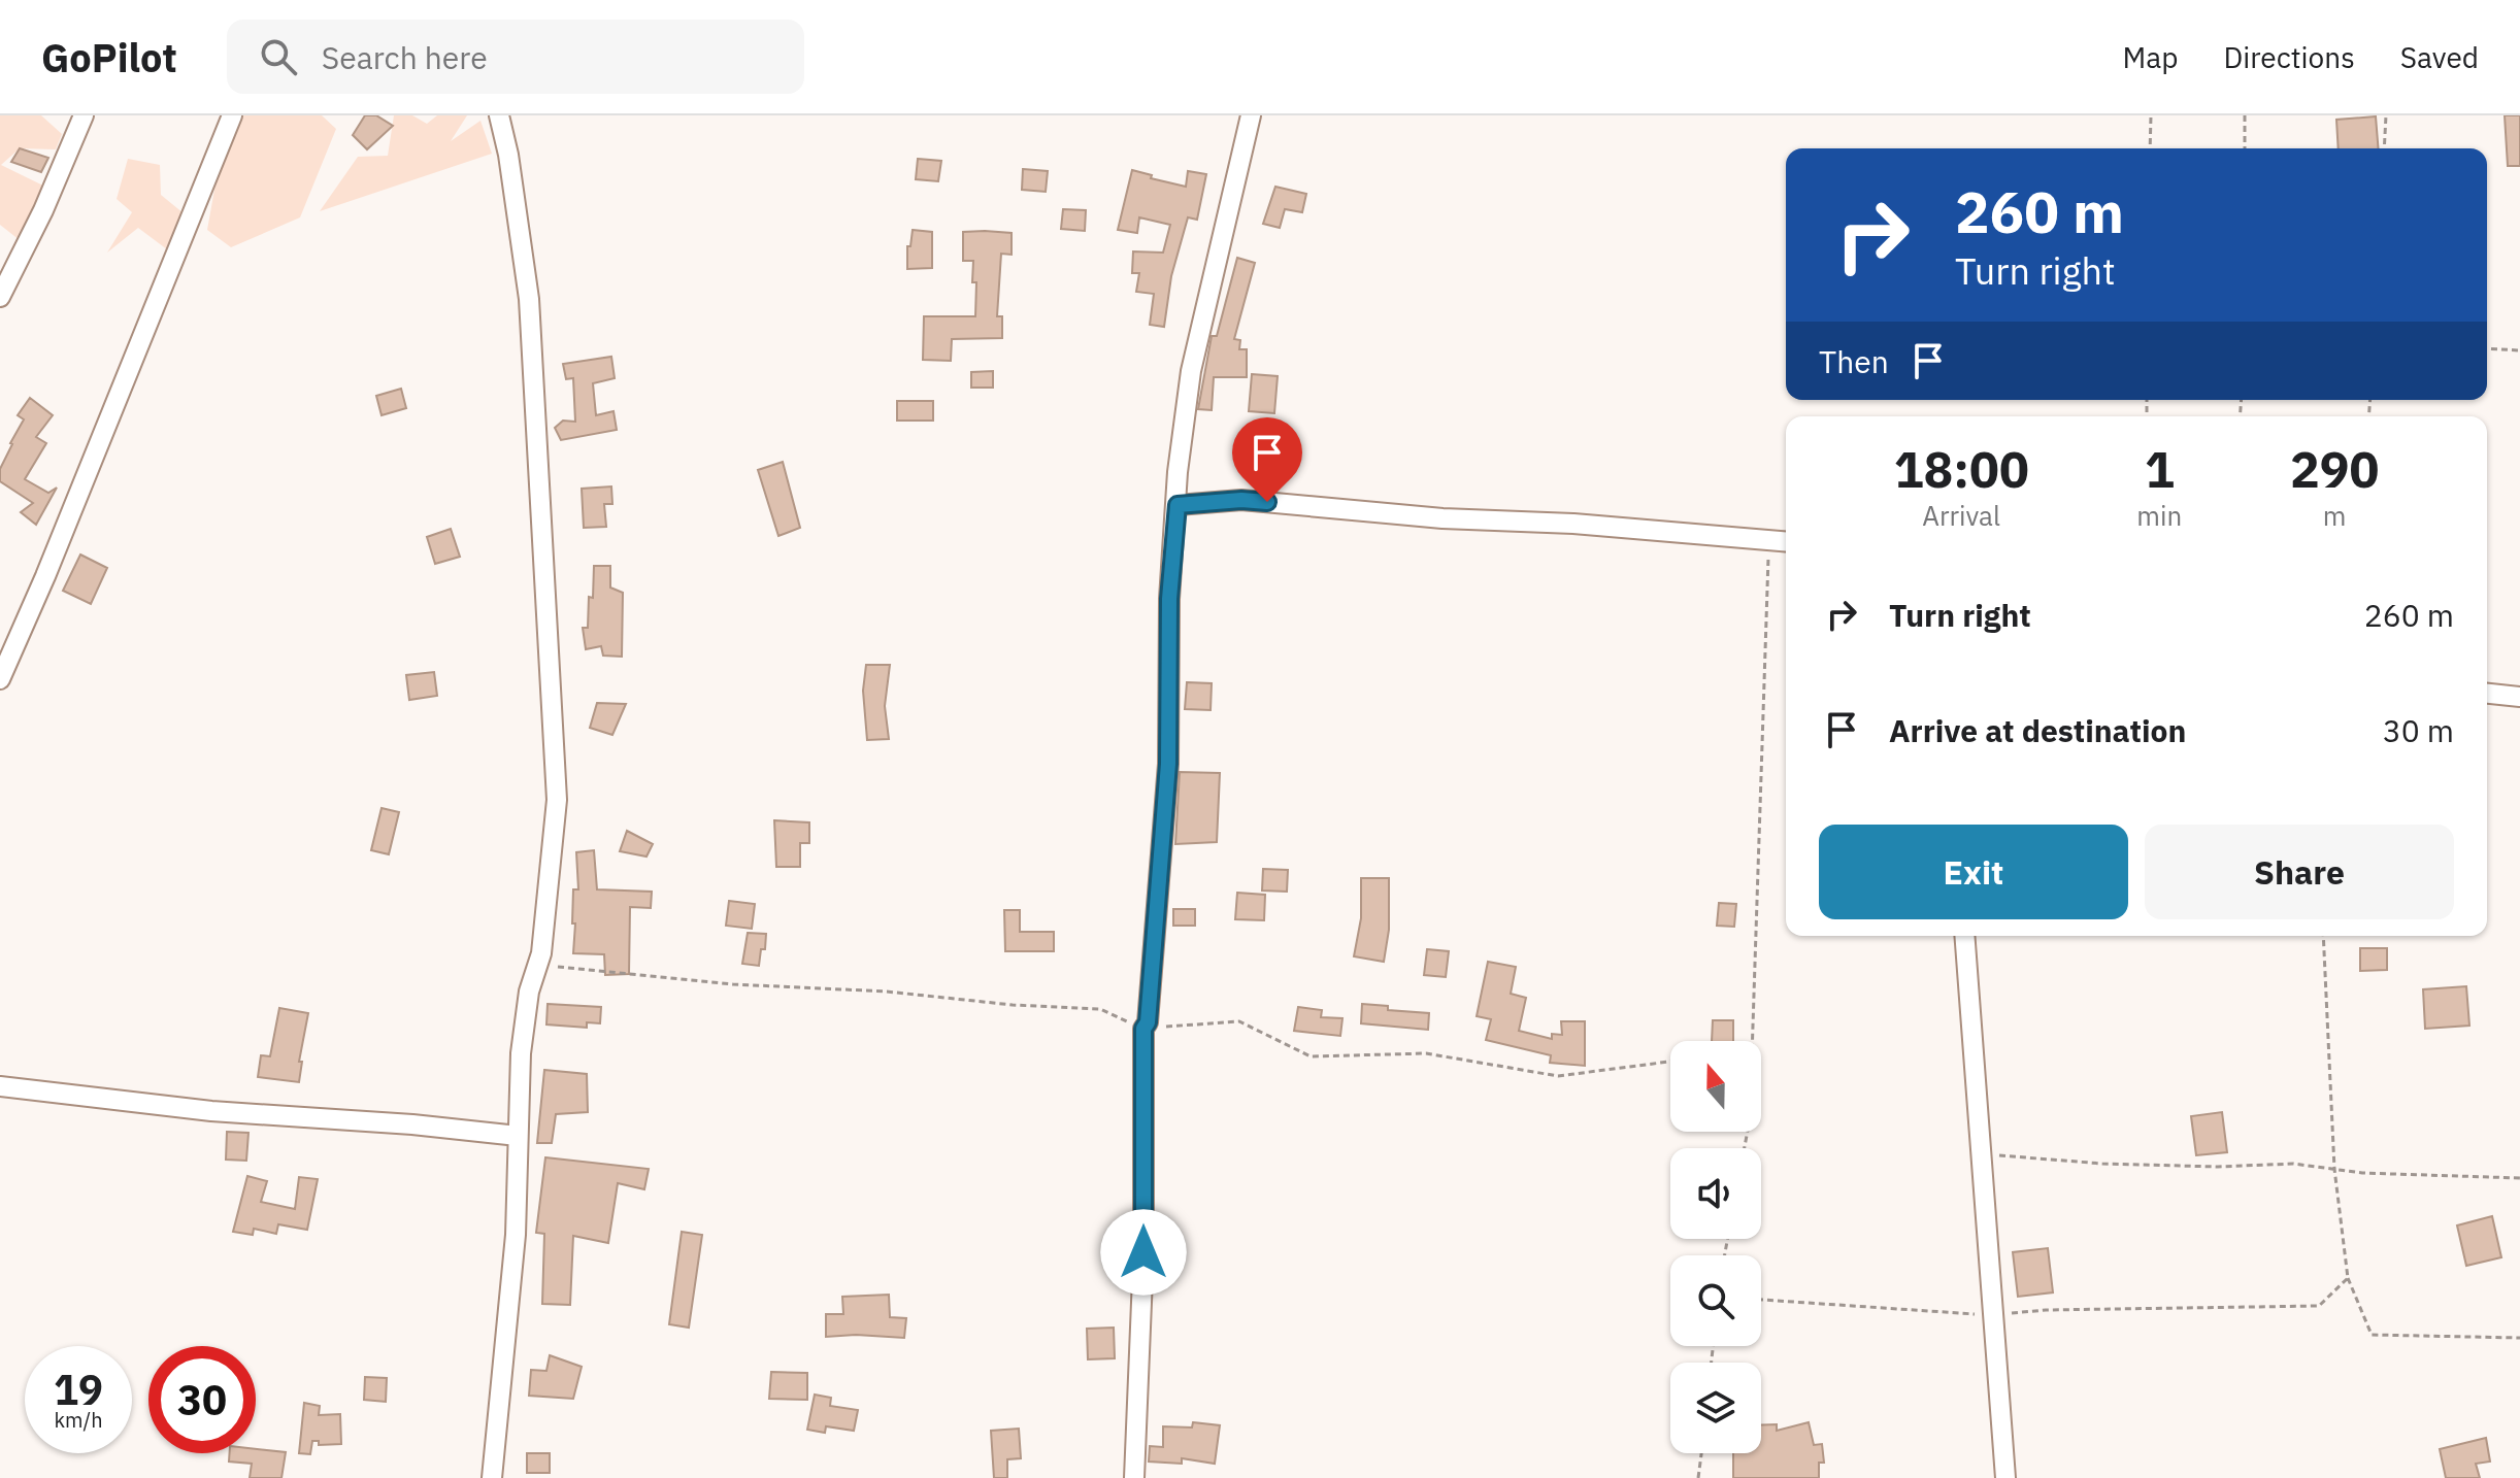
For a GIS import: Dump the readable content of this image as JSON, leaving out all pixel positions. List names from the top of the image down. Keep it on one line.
{"north":"top","page":{"header":"GoPilot","search":"Search here","nav":["Map","Directions","Saved"],"turn":["260 m","Turn right"],"then":"Then","eta":["18:00","Arrival","1","min","290","m"],"list":[{"name":"Turn right","value":"260 m"},{"name":"Arrive at destination","value":"30 m"}],"buttons":["Exit","Share"],"speed":"19 km/h","limit":"30"}}
